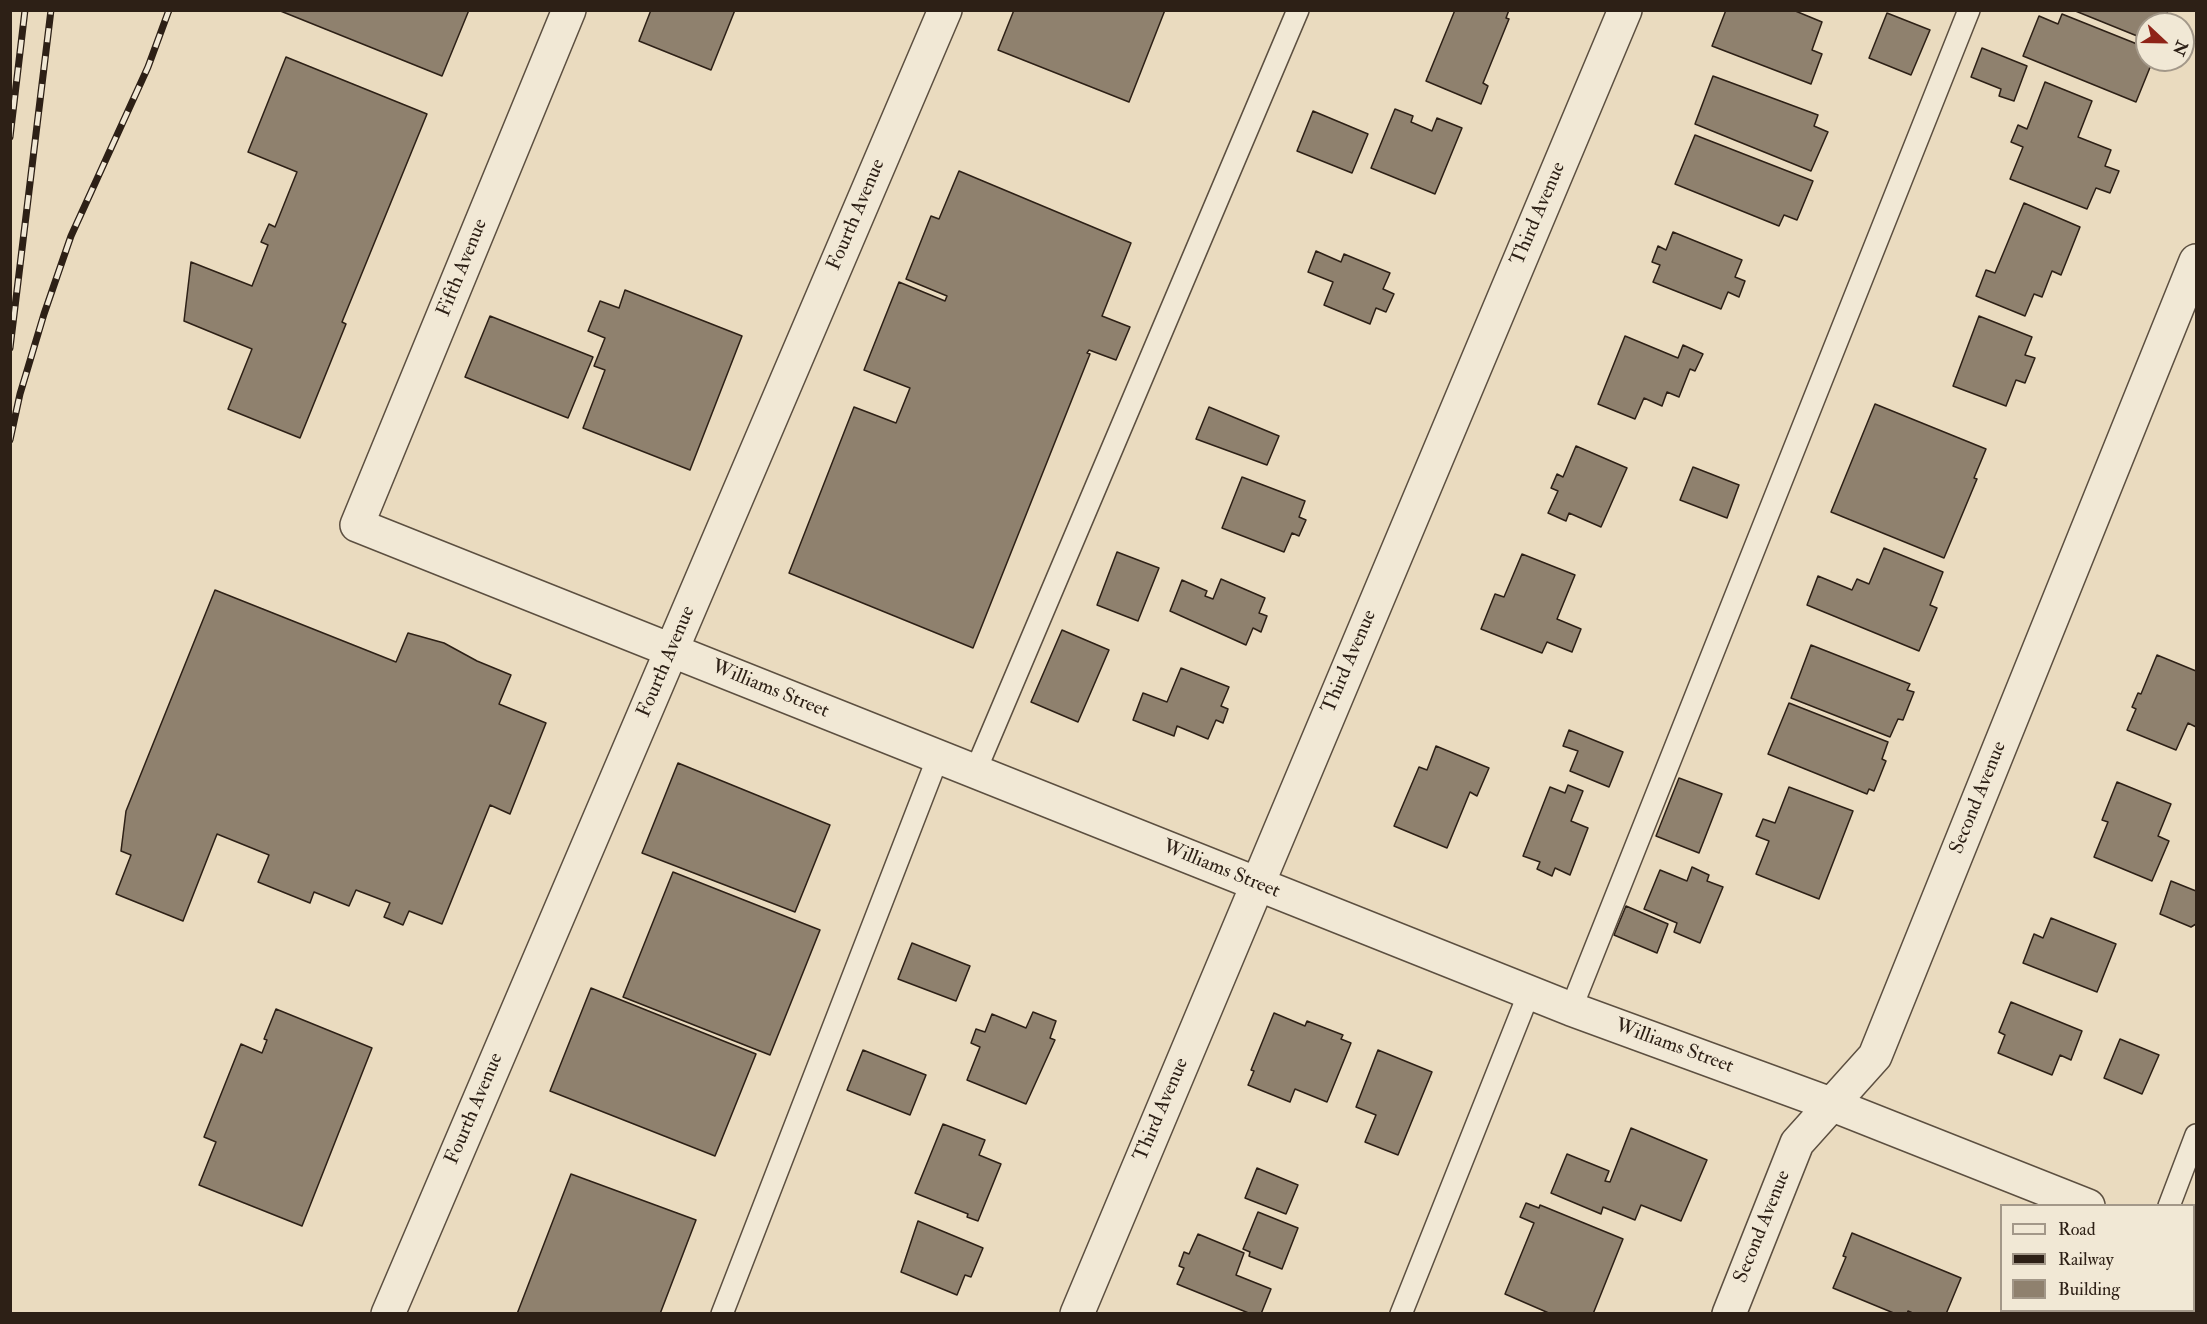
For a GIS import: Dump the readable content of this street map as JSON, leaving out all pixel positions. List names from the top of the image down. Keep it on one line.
{"streets":{"street":["Third Avenue","Fourth Avenue","Fifth Avenue","Williams Street","Second Avenue"]},"crossings":[["Third Avenue","Williams Street"],["Fourth Avenue","Williams Street"],["Fifth Avenue","Williams Street"],["Williams Street","Second Avenue"]],"legend":["Road","Railway","Building"],"north":"right"}
